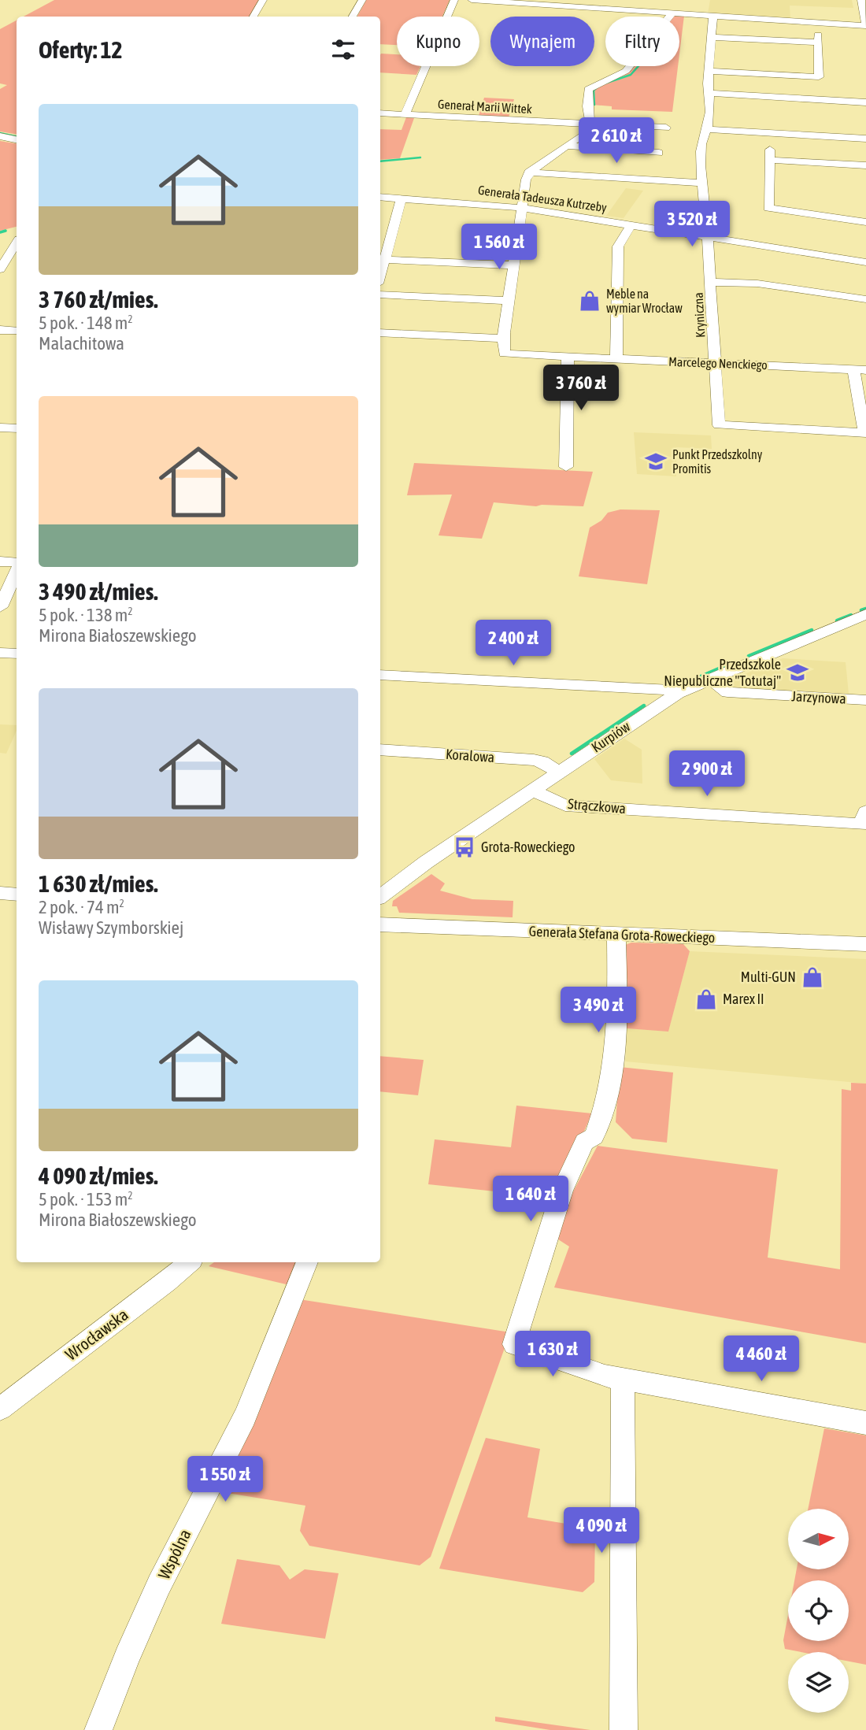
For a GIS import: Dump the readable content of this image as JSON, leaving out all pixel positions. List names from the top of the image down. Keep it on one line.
{"streets":{"street":["Generał Marii Wittek","Generała Tadeusza Kutrzeby","Kryniczna","Marcelego Nenckiego","Jarzynowa","Kurpiów","Koralowa","Strączkowa","Generała Stefana Grota-Roweckiego","Wrocławska","Wspólna"]},"crossings":[["Generała Tadeusza Kutrzeby","Kryniczna"],["Kryniczna","Marcelego Nenckiego"],["Jarzynowa","Kurpiów"],["Kurpiów","Koralowa"],["Kurpiów","Strączkowa"]],"places":{"shop":["Meble na wymiar Wrocław","Multi-GUN","Marex II"],"school or university":["Punkt Przedszkolny Promitis","Przedszkole Niepubliczne \"Totutaj\""],"bus stop":["Grota-Roweckiego"]},"north":"right","page":{"chip":["Kupno","Wynajem","Filtry"],"heading":"Oferty: 12","list":[{"name":"3 760 zł/mies.","note":"5 pok. · 148 m² · Malachitowa"},{"name":"3 490 zł/mies.","note":"5 pok. · 138 m² · Mirona Białoszewskiego"},{"name":"1 630 zł/mies.","note":"2 pok. · 74 m² · Wisławy Szymborskiej"},{"name":"4 090 zł/mies.","note":"5 pok. · 153 m² · Mirona Białoszewskiego"}],"price":["2 610 zł","3 520 zł","1 560 zł","3 760 zł","2 400 zł","2 900 zł","3 490 zł","1 640 zł","1 630 zł","4 460 zł","1 550 zł","4 090 zł"]}}
